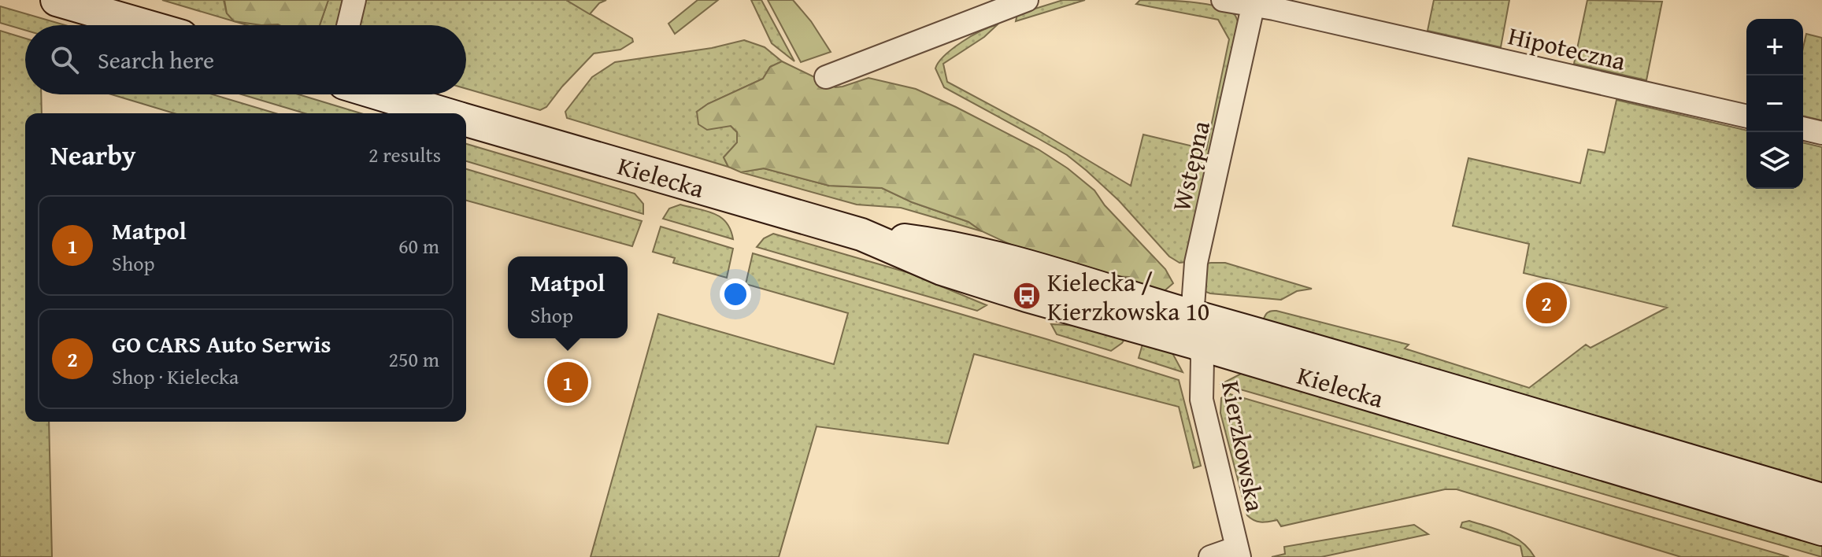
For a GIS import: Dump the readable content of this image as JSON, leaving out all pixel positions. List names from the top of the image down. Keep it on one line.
{"streets":{"main road":["Kielecka"],"street":["Hipoteczna","Wstępna","Kierzkowska"]},"crossings":[["Hipoteczna","Wstępna"],["Wstępna","Kielecka"],["Wstępna","Kierzkowska"],["Kielecka","Kierzkowska"]],"places":{"bus stop":["Kielecka / Kierzkowska 10"]},"page":{"map_buttons":["+","−"],"search":"Search here","heading":["Nearby","2 results"],"list":[{"mark":"1","name":"Matpol","note":"Shop","value":"60 m"},{"mark":"2","name":"GO CARS Auto Serwis","note":"Shop · Kielecka","value":"250 m"}],"popup":["Matpol","Shop"],"pins":["2","1"]}}
